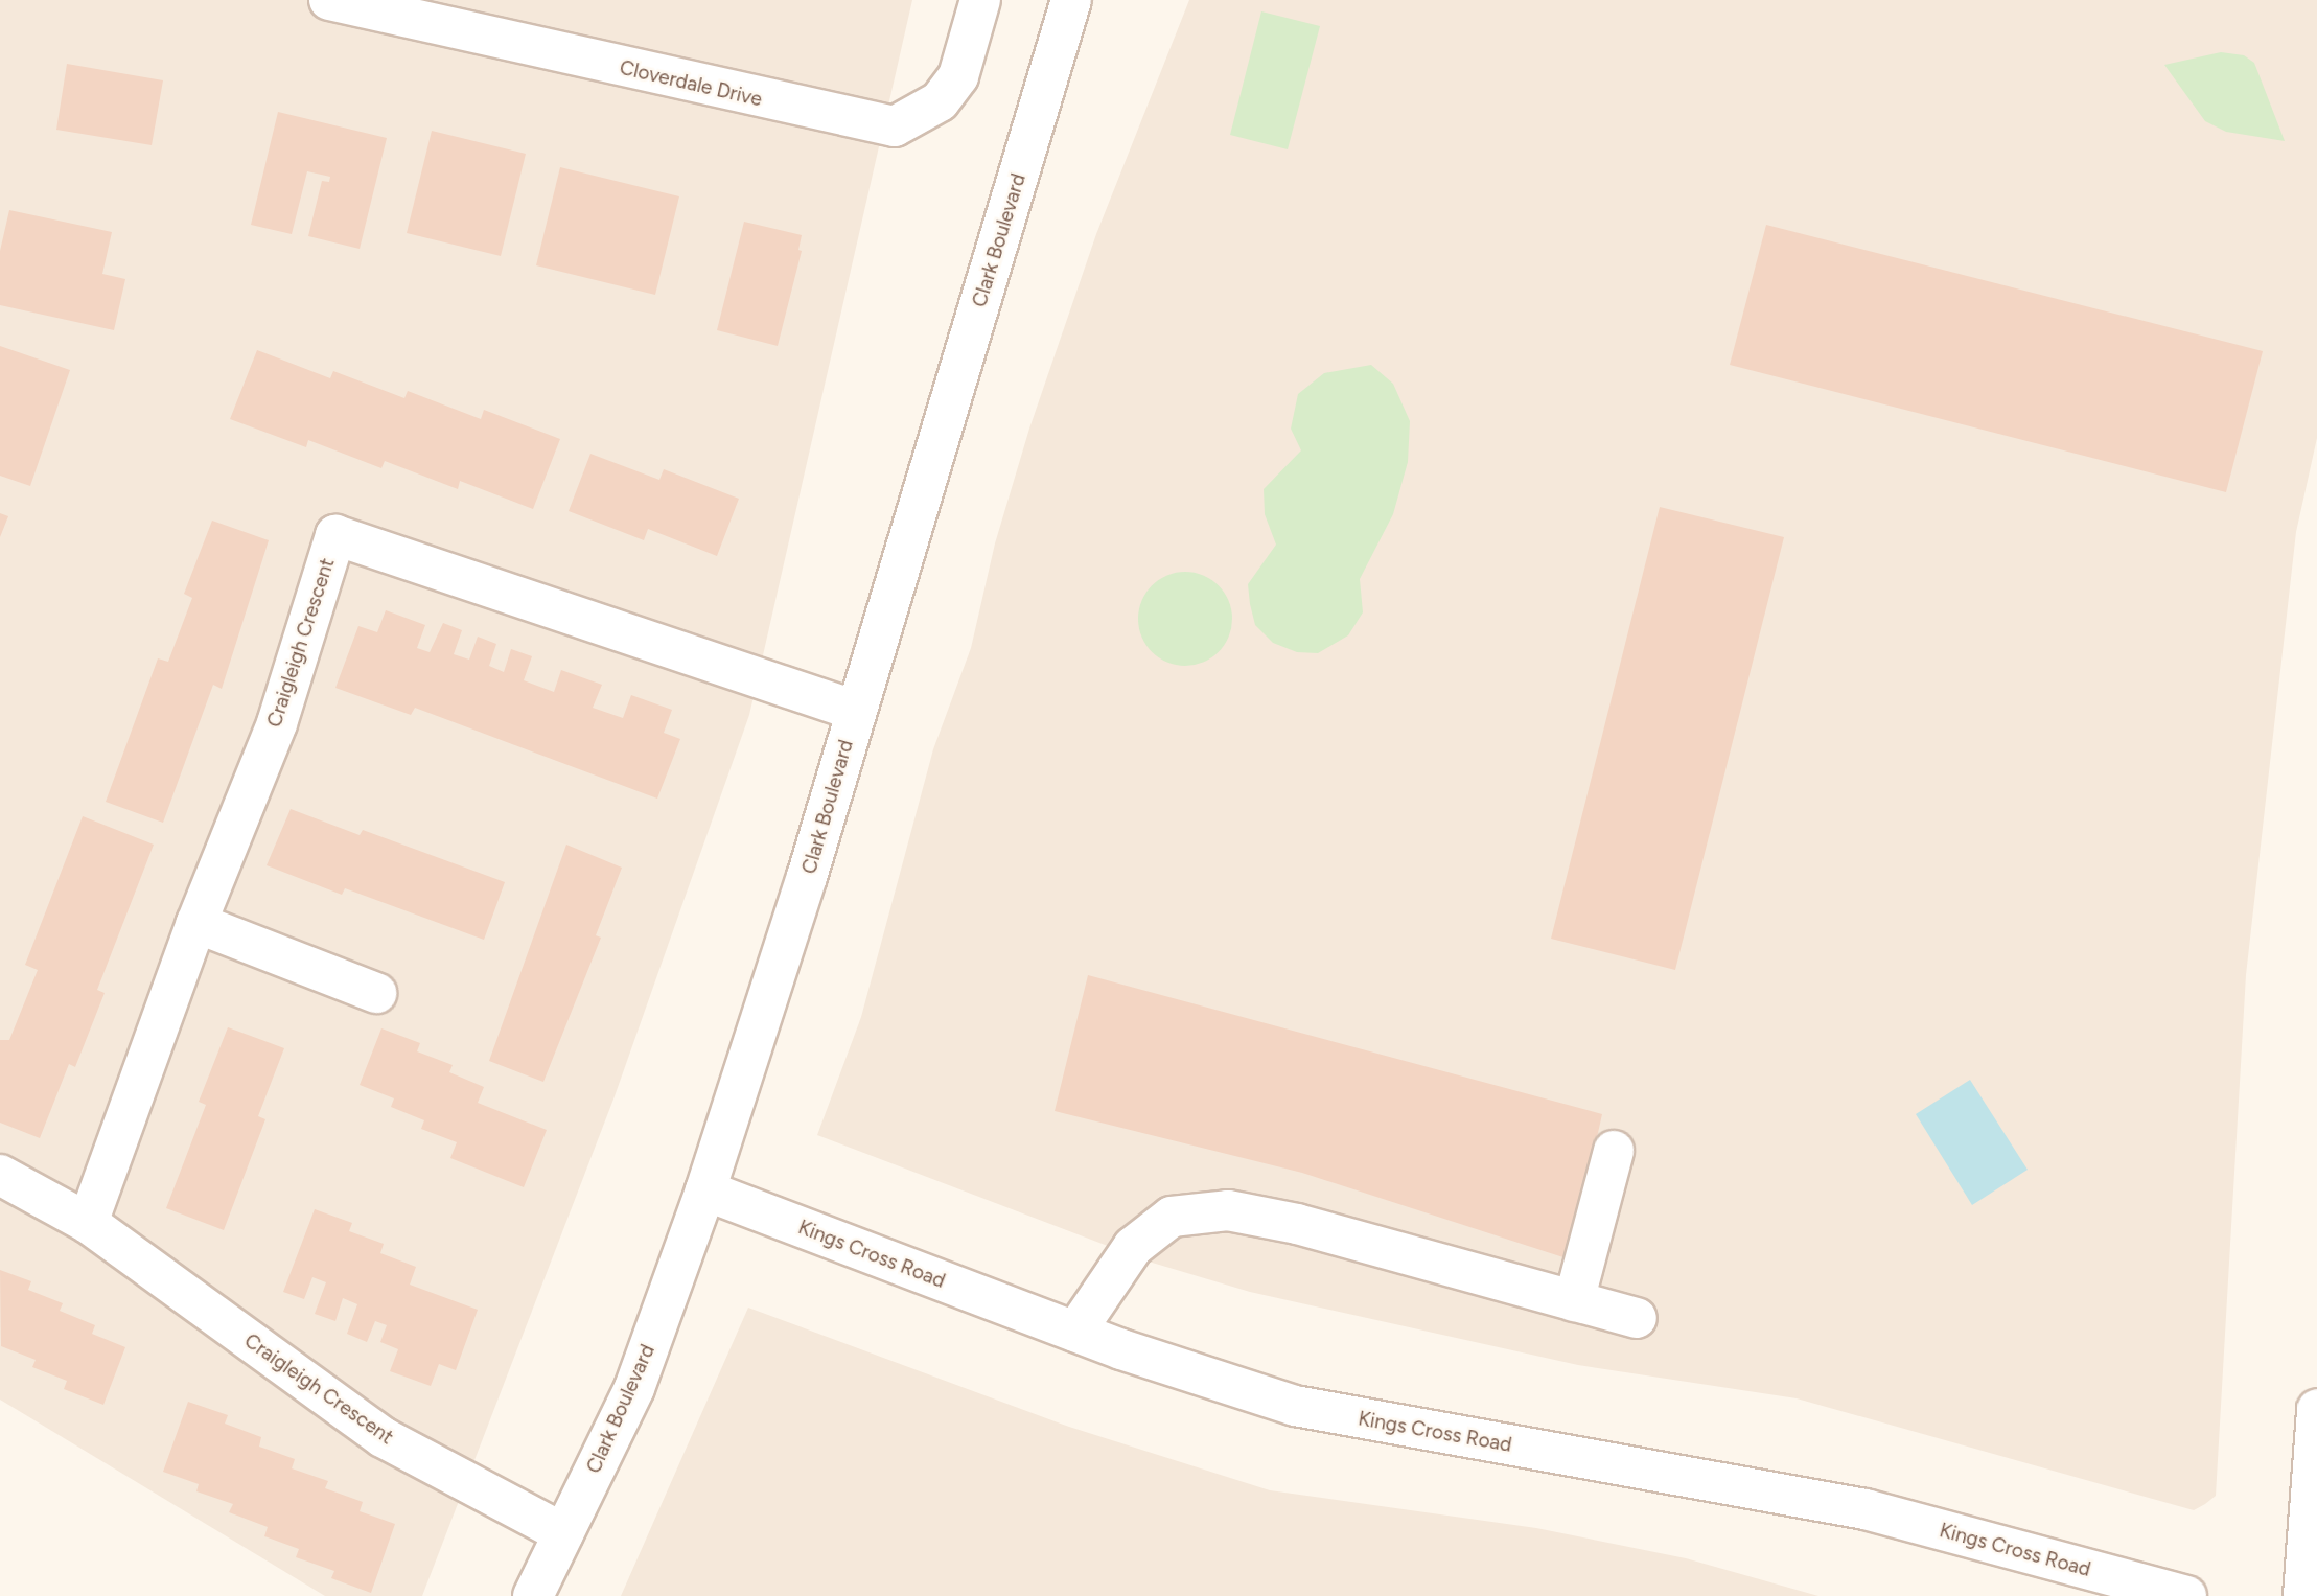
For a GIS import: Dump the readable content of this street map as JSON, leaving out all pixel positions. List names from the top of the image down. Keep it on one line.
{"streets":{"street":["Cloverdale Drive","Clark Boulevard","Craigleigh Crescent","Kings Cross Road"]},"crossings":[["Clark Boulevard","Craigleigh Crescent"],["Clark Boulevard","Kings Cross Road"]]}
